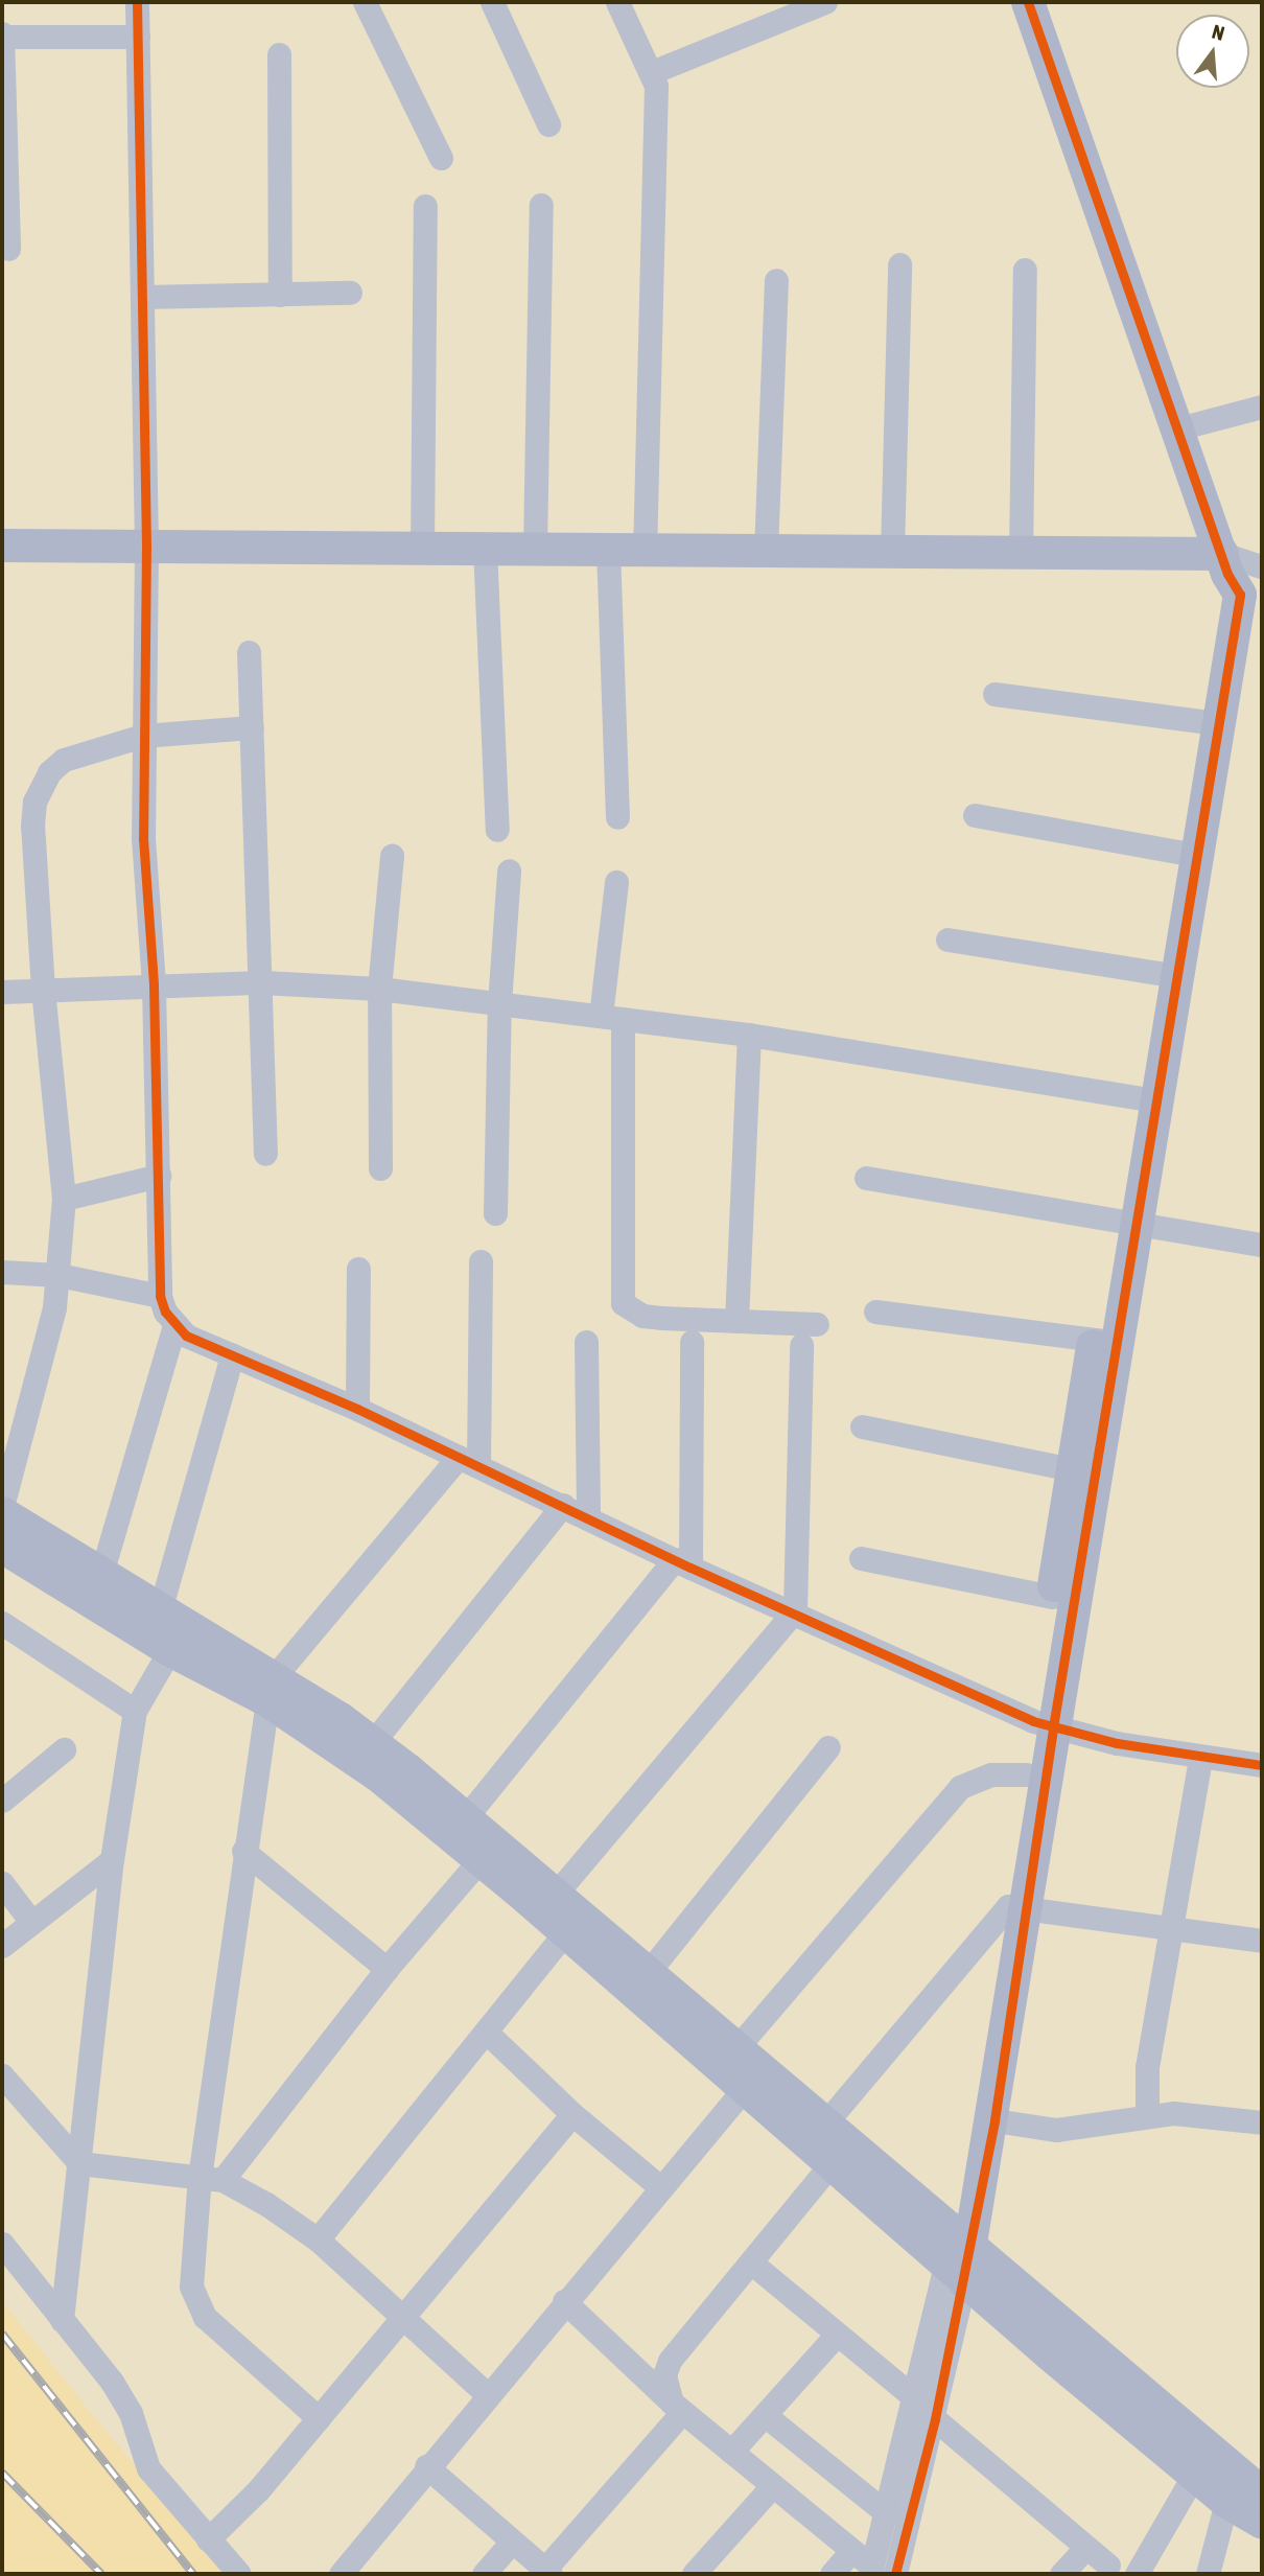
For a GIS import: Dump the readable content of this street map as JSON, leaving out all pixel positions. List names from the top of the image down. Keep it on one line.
{"north":"top"}
